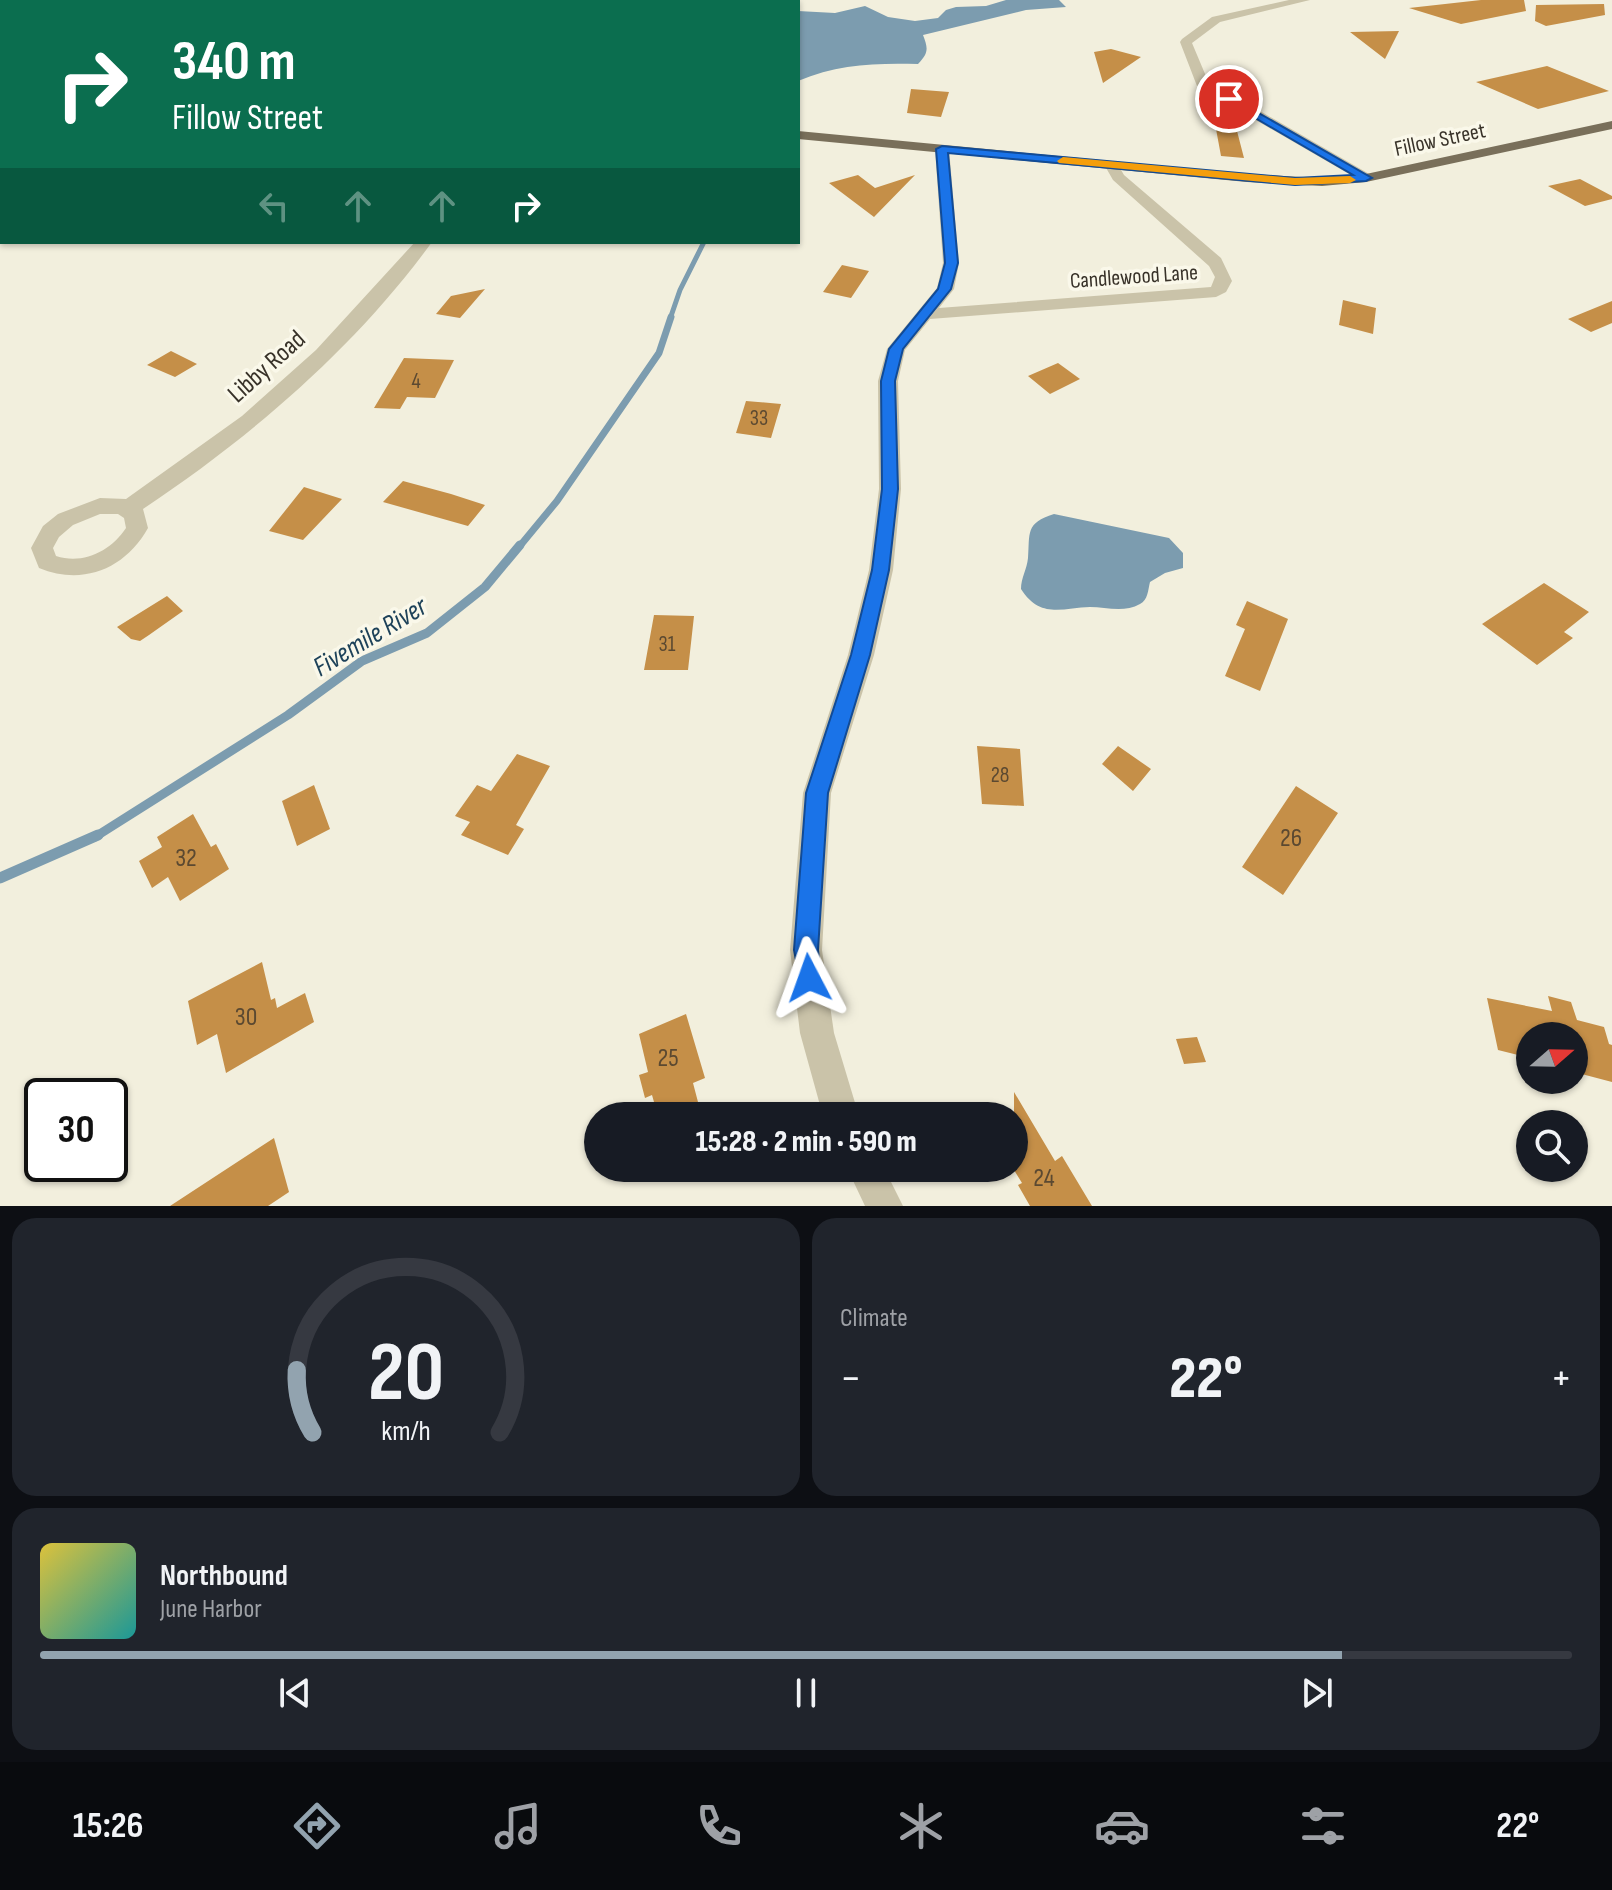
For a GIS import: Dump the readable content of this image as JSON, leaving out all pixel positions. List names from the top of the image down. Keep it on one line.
{"streets":{"main road":["Fillow Street"],"street":["Candlewood Lane","Libby Road"]},"crossings":[["Fillow Street","Candlewood Lane"]],"water":["Fivemile River"],"house_numbers":["4","33","31","28","26","32","30","25","24"],"north":"right","page":{"turn":["340 m","Fillow Street"],"limit":"30","trip":"15:28 · 2 min · 590 m","tile":"Climate","heat":["−","22°","+"],"song":["Northbound","June Harbor"],"tabs":["15:26","22°"],"gauge":["20","km/h"]}}
